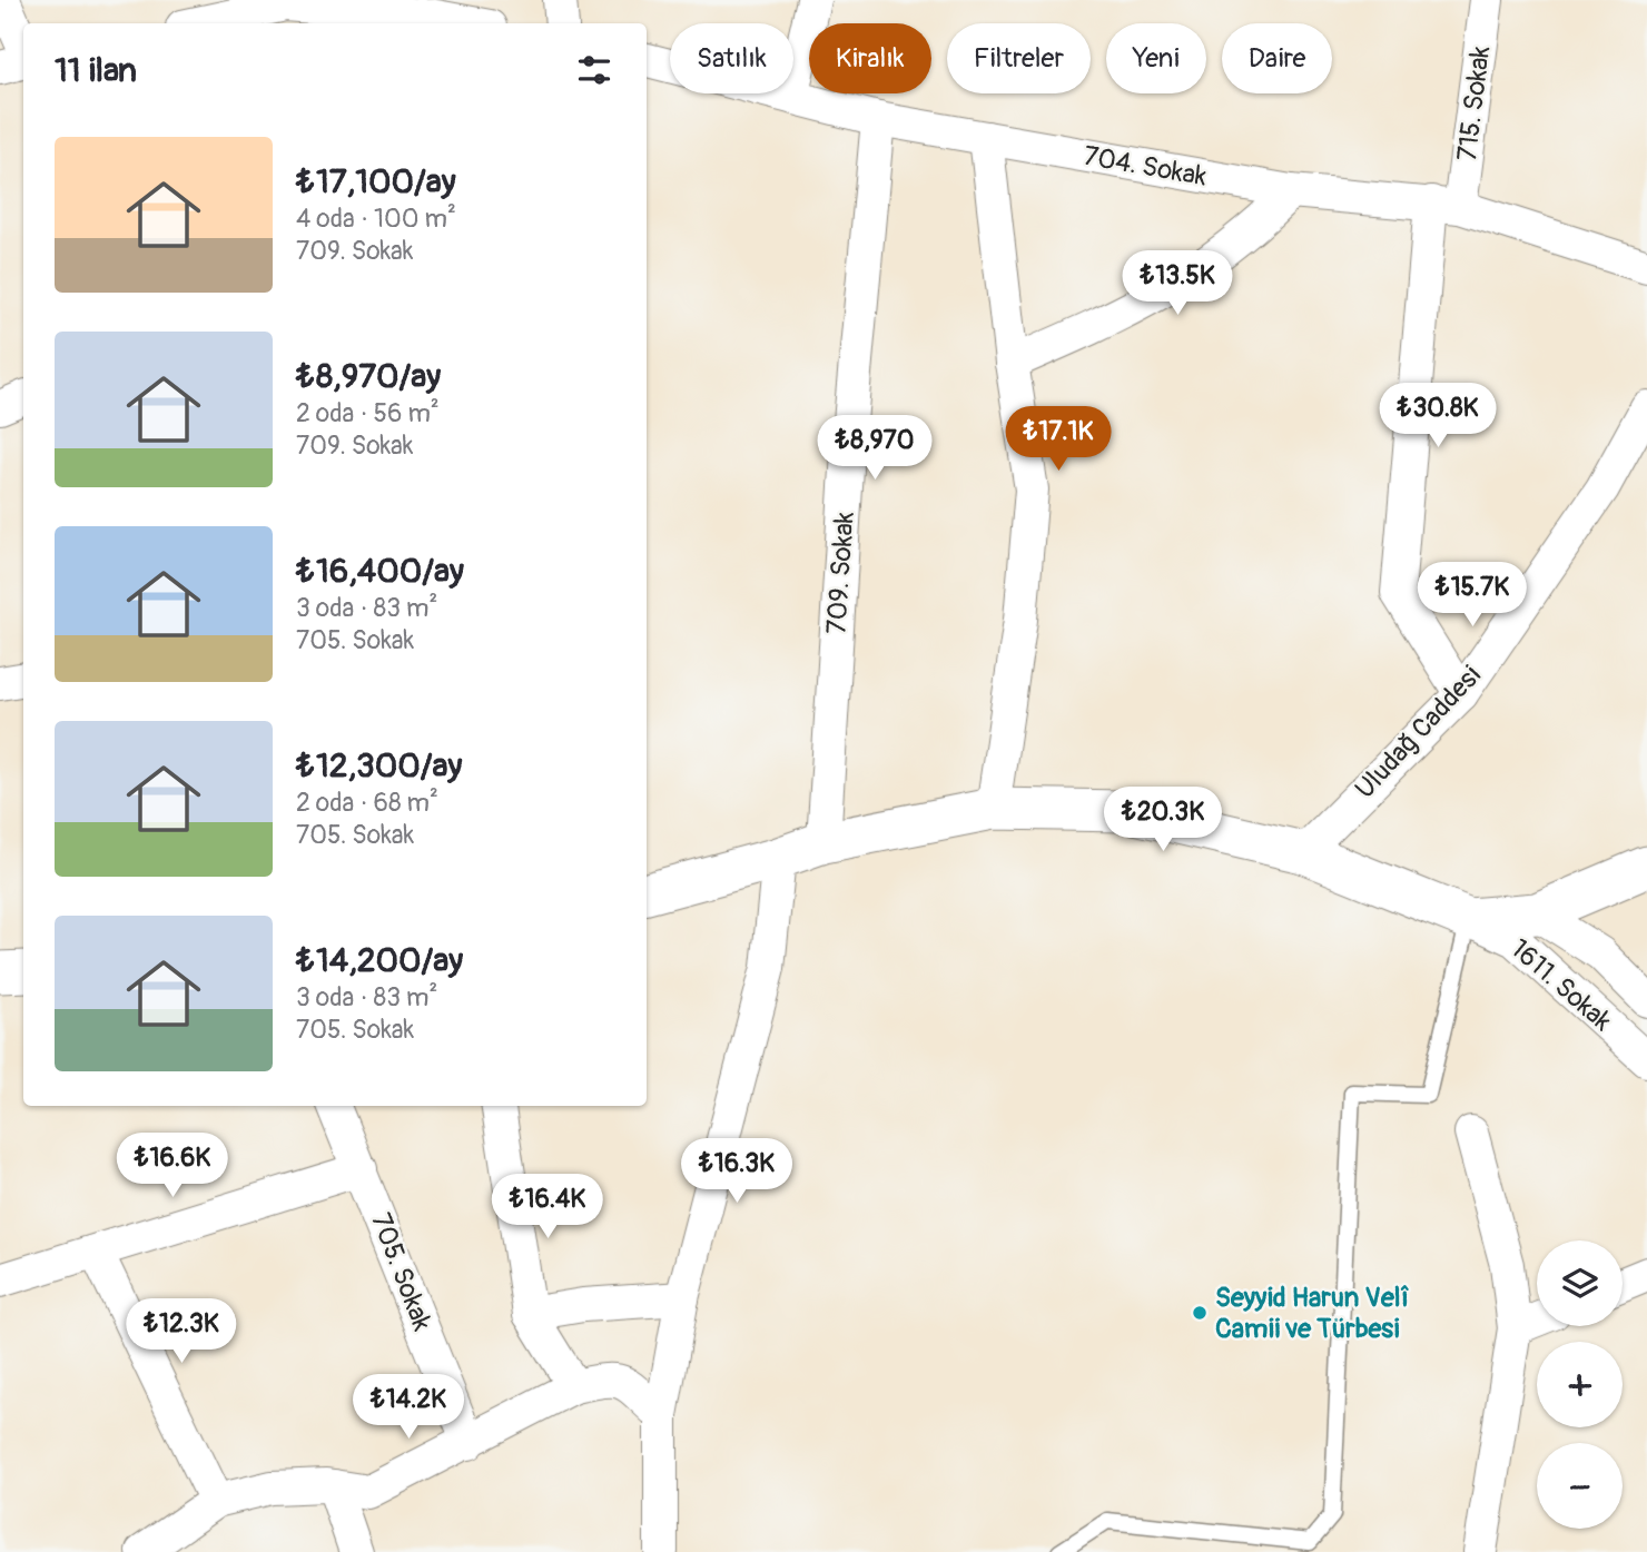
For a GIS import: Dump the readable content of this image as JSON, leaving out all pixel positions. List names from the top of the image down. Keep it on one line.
{"streets":{"street":["715. Sokak","704. Sokak","709. Sokak","Uludağ Caddesi","1611. Sokak","705. Sokak"]},"crossings":[["715. Sokak","704. Sokak"],["715. Sokak","Uludağ Caddesi"],["704. Sokak","709. Sokak"]],"places":["Seyyid Harun Velî Camii ve Türbesi"],"page":{"chip":["Satılık","Kiralık","Filtreler","Yeni","Daire"],"heading":"11 ilan","list":[{"name":"₺17,100/ay","note":"4 oda · 100 m² · 709. Sokak"},{"name":"₺8,970/ay","note":"2 oda · 56 m² · 709. Sokak"},{"name":"₺16,400/ay","note":"3 oda · 83 m² · 705. Sokak"},{"name":"₺12,300/ay","note":"2 oda · 68 m² · 705. Sokak"},{"name":"₺14,200/ay","note":"3 oda · 83 m² · 705. Sokak"}],"price":["₺13.5K","₺30.8K","₺17.1K","₺8,970","₺15.7K","₺20.3K","₺16.6K","₺16.3K","₺16.4K","₺12.3K","₺14.2K"],"map_buttons":["+","−"]}}
